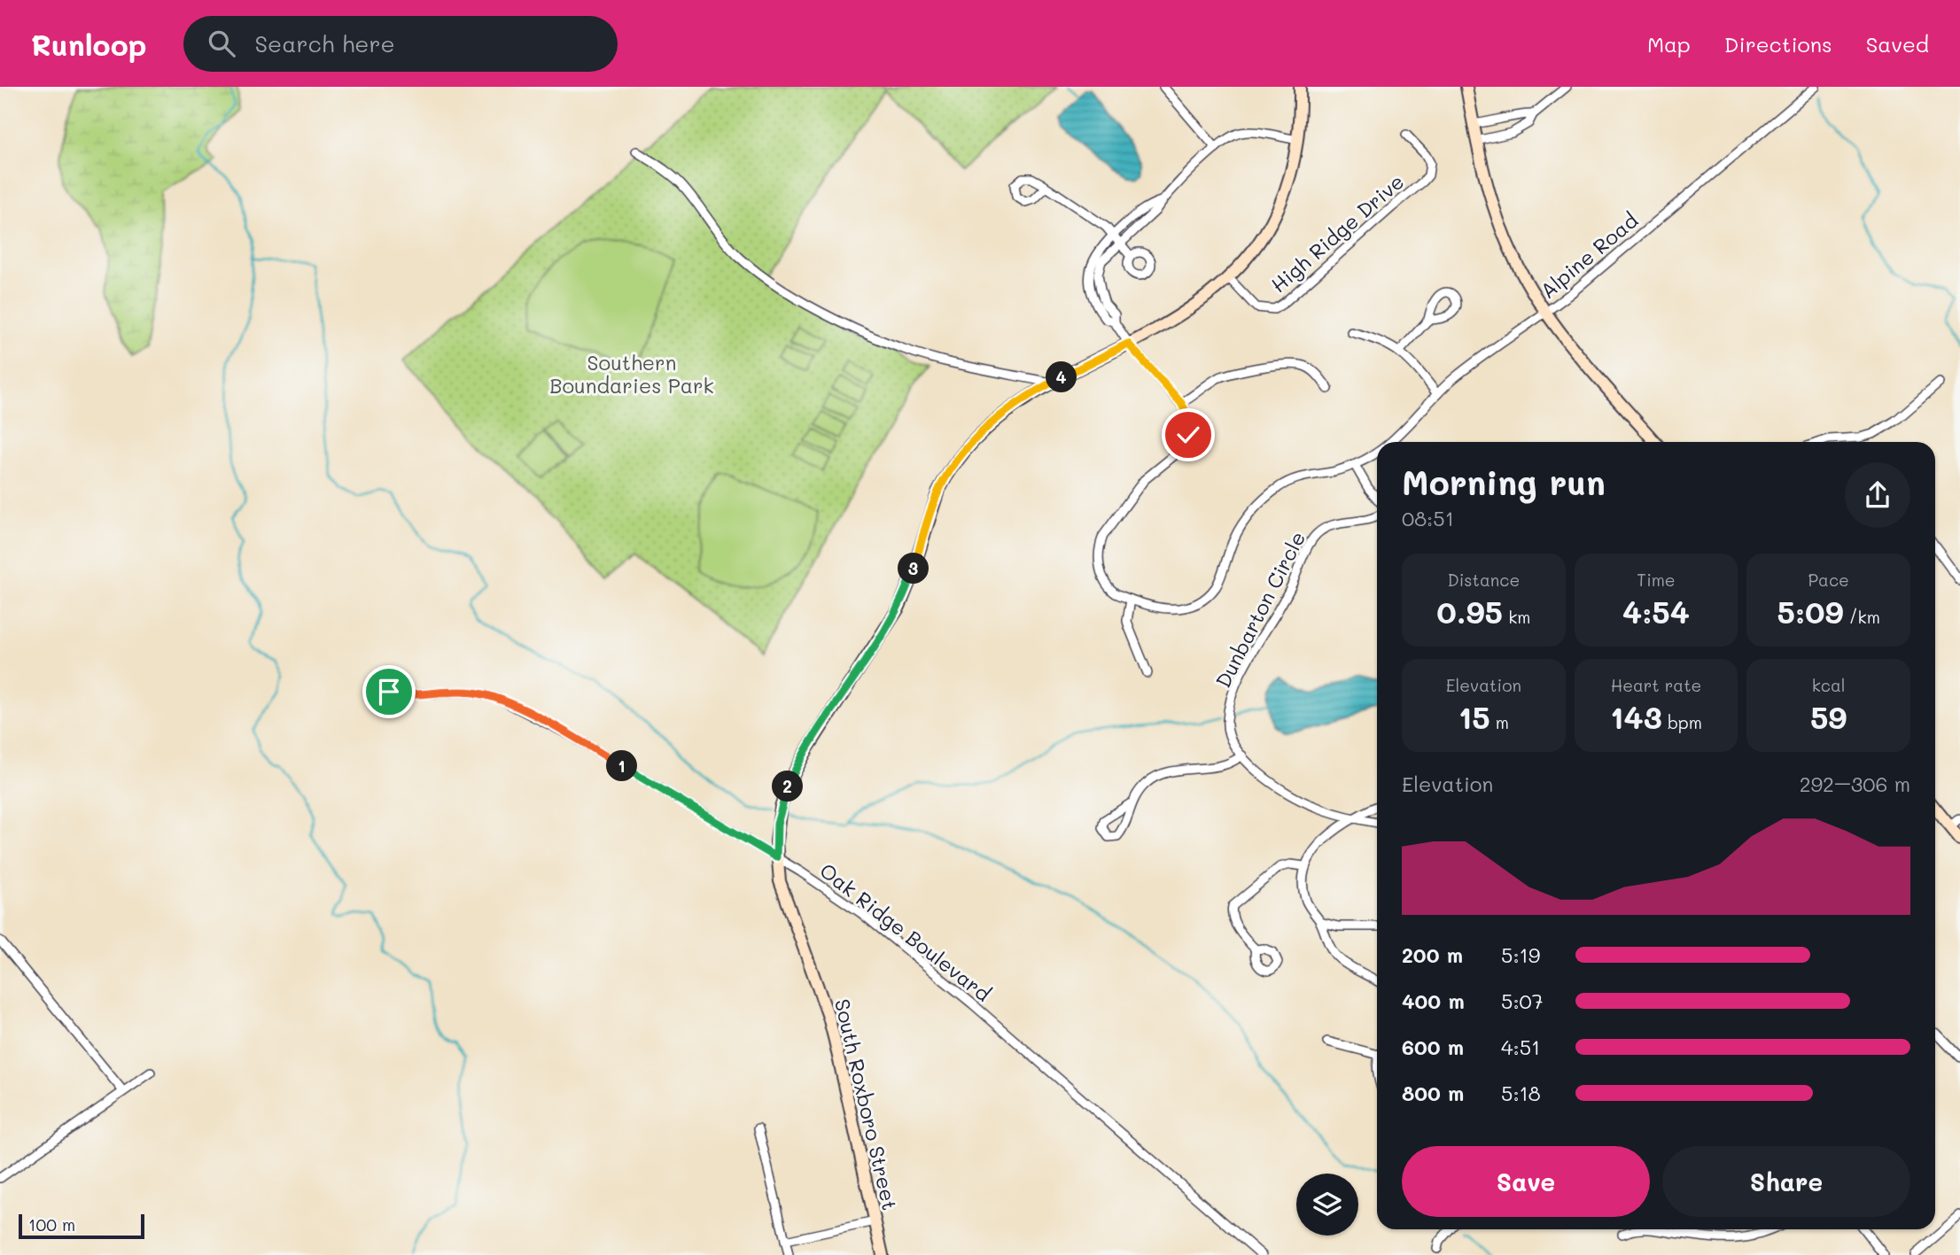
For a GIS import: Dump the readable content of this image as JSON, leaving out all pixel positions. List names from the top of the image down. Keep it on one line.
{"streets":{"street":["High Ridge Drive","Alpine Road","Dunbarton Circle","Oak Ridge Boulevard","South Roxboro Street"]},"crossings":[["High Ridge Drive","South Roxboro Street"],["Oak Ridge Boulevard","South Roxboro Street"]],"parks":["Southern Boundaries Park"],"scale_bar":"100 m","page":{"header":"Runloop","search":"Search here","nav":["Map","Directions","Saved"],"pins":["4","3","1","2"],"heading":["Morning run","08:51"],"stats":[["Distance","0.95 km"],["Time","4:54"],["Pace","5:09 /km"],["Elevation","15 m"],["Heart rate","143 bpm"],["kcal","59"]],"chart":["Elevation","292–306 m"],"list":[{"name":"200 m","note":"5:19"},{"name":"400 m","note":"5:07"},{"name":"600 m","note":"4:51"},{"name":"800 m","note":"5:18"}],"buttons":["Save","Share"],"scale":"100 m"}}
